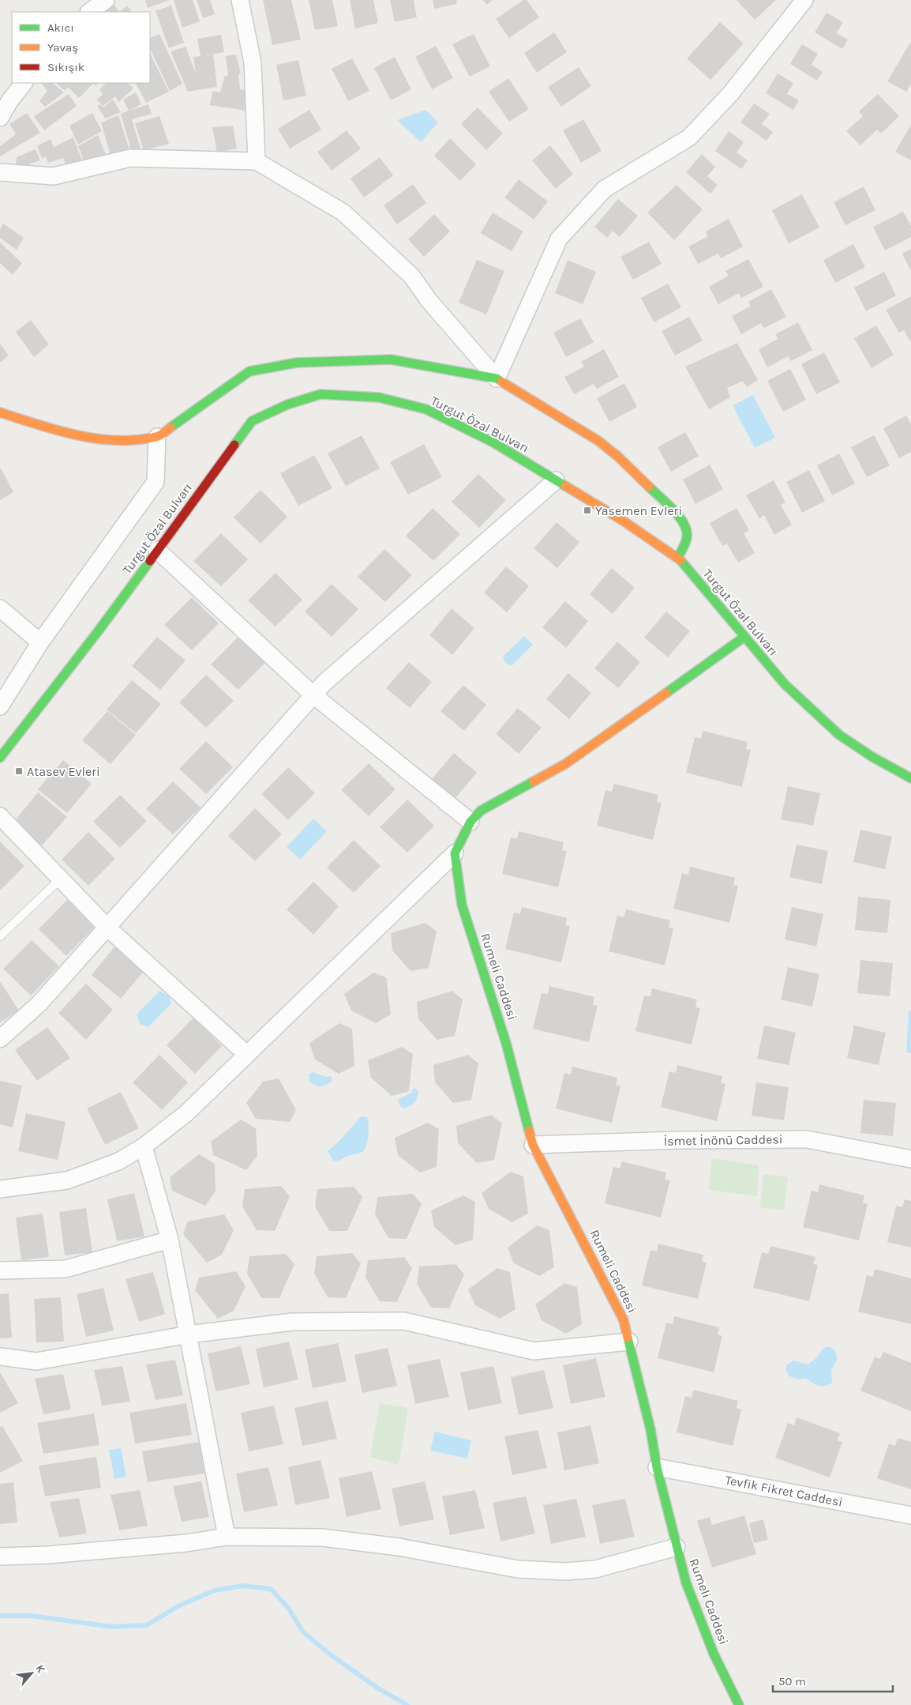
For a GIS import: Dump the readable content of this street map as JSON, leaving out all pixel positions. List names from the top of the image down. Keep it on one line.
{"streets":{"street":["Turgut Özal Bulvarı","Rumeli Caddesi","İsmet İnönü Caddesi","Tevfik Fikret Caddesi"]},"crossings":[["Rumeli Caddesi","İsmet İnönü Caddesi"],["Rumeli Caddesi","Tevfik Fikret Caddesi"]],"places":{"transit":["Yasemen Evleri","Atasev Evleri"]},"legend":["Akıcı","Yavaş","Sıkışık"],"scale_bar":"50 m","north":"top right"}
